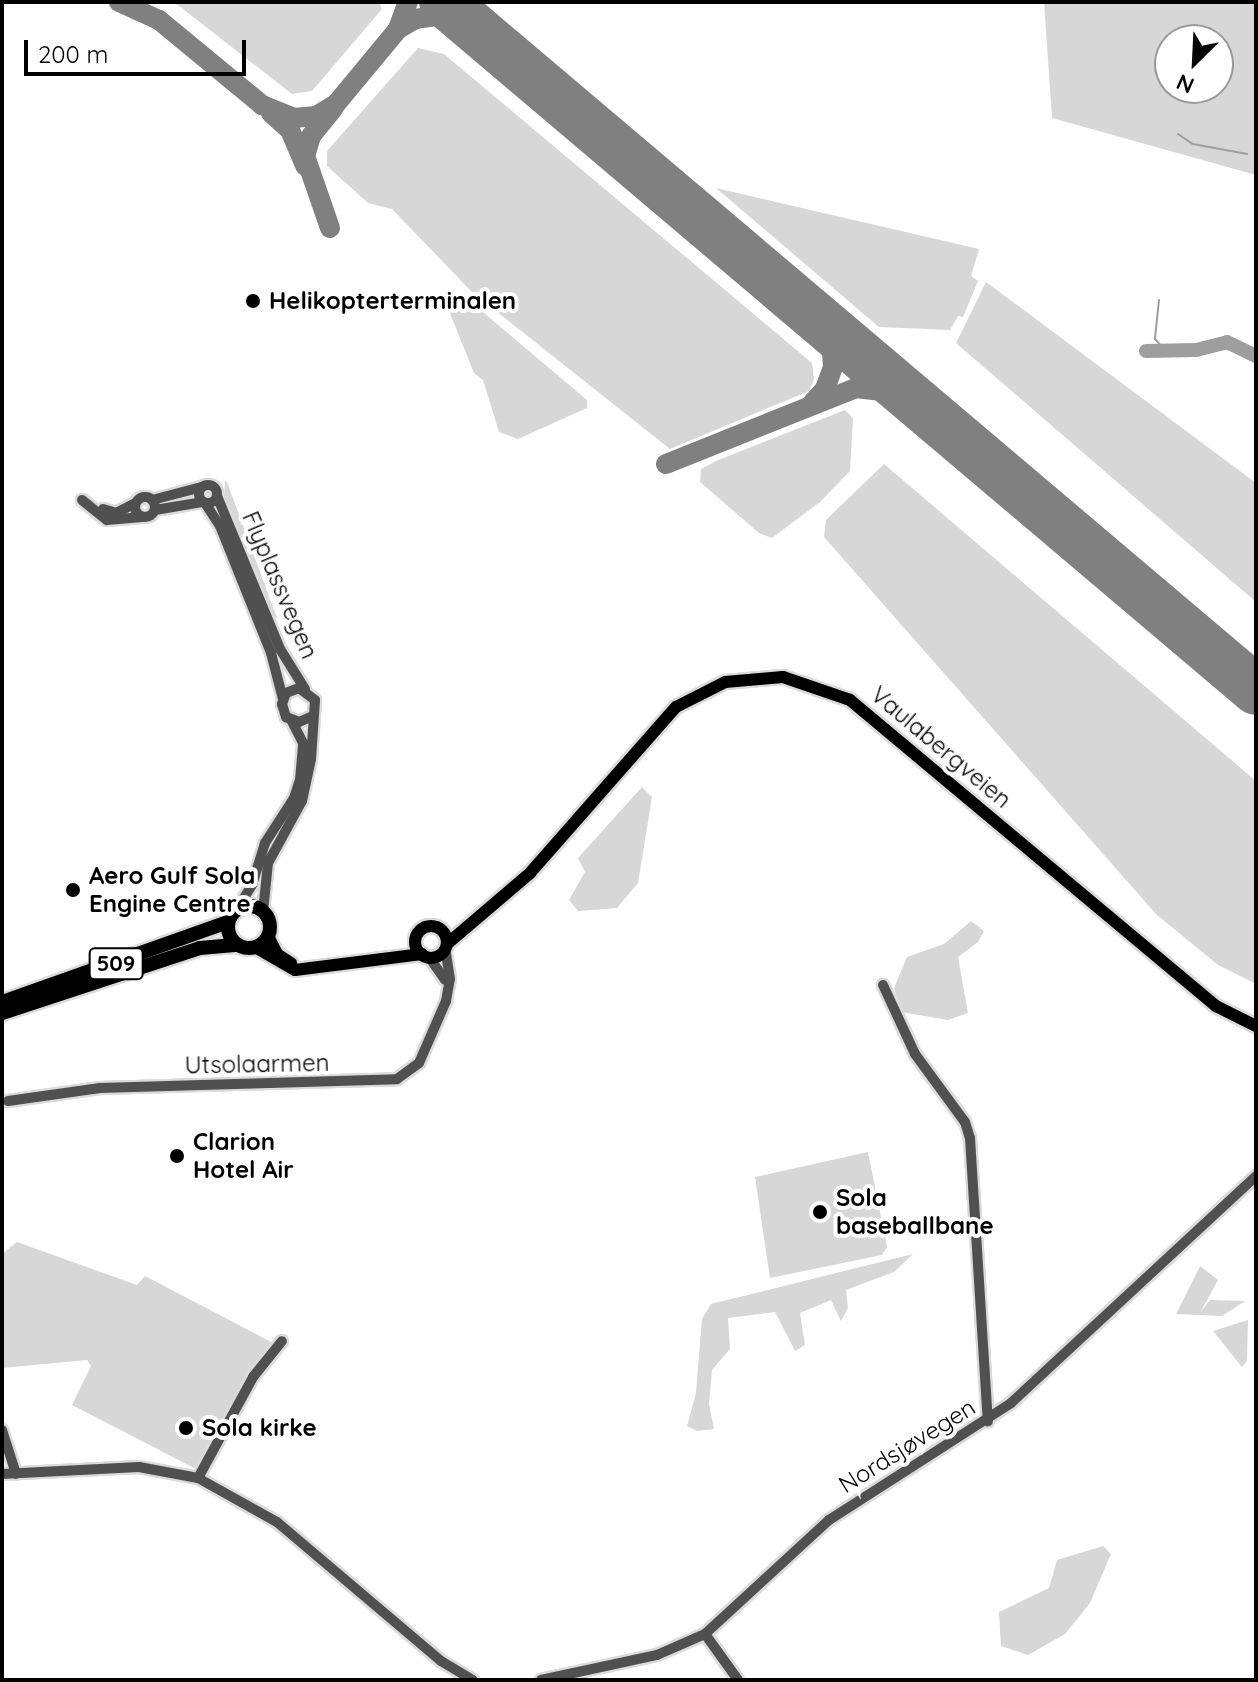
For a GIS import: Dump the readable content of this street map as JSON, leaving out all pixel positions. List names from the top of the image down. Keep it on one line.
{"streets":{"highway":["509"],"main road":["Vaulabergveien"],"street":["Flyplassvegen","Utsolaarmen","Nordsjøvegen"]},"crossings":[["Vaulabergveien","Utsolaarmen"]],"places":["Helikopterterminalen","Aero Gulf Sola Engine Centre","Clarion Hotel Air","Sola baseballbane","Sola kirke"],"scale_bar":"200 m","north":"bottom left"}
